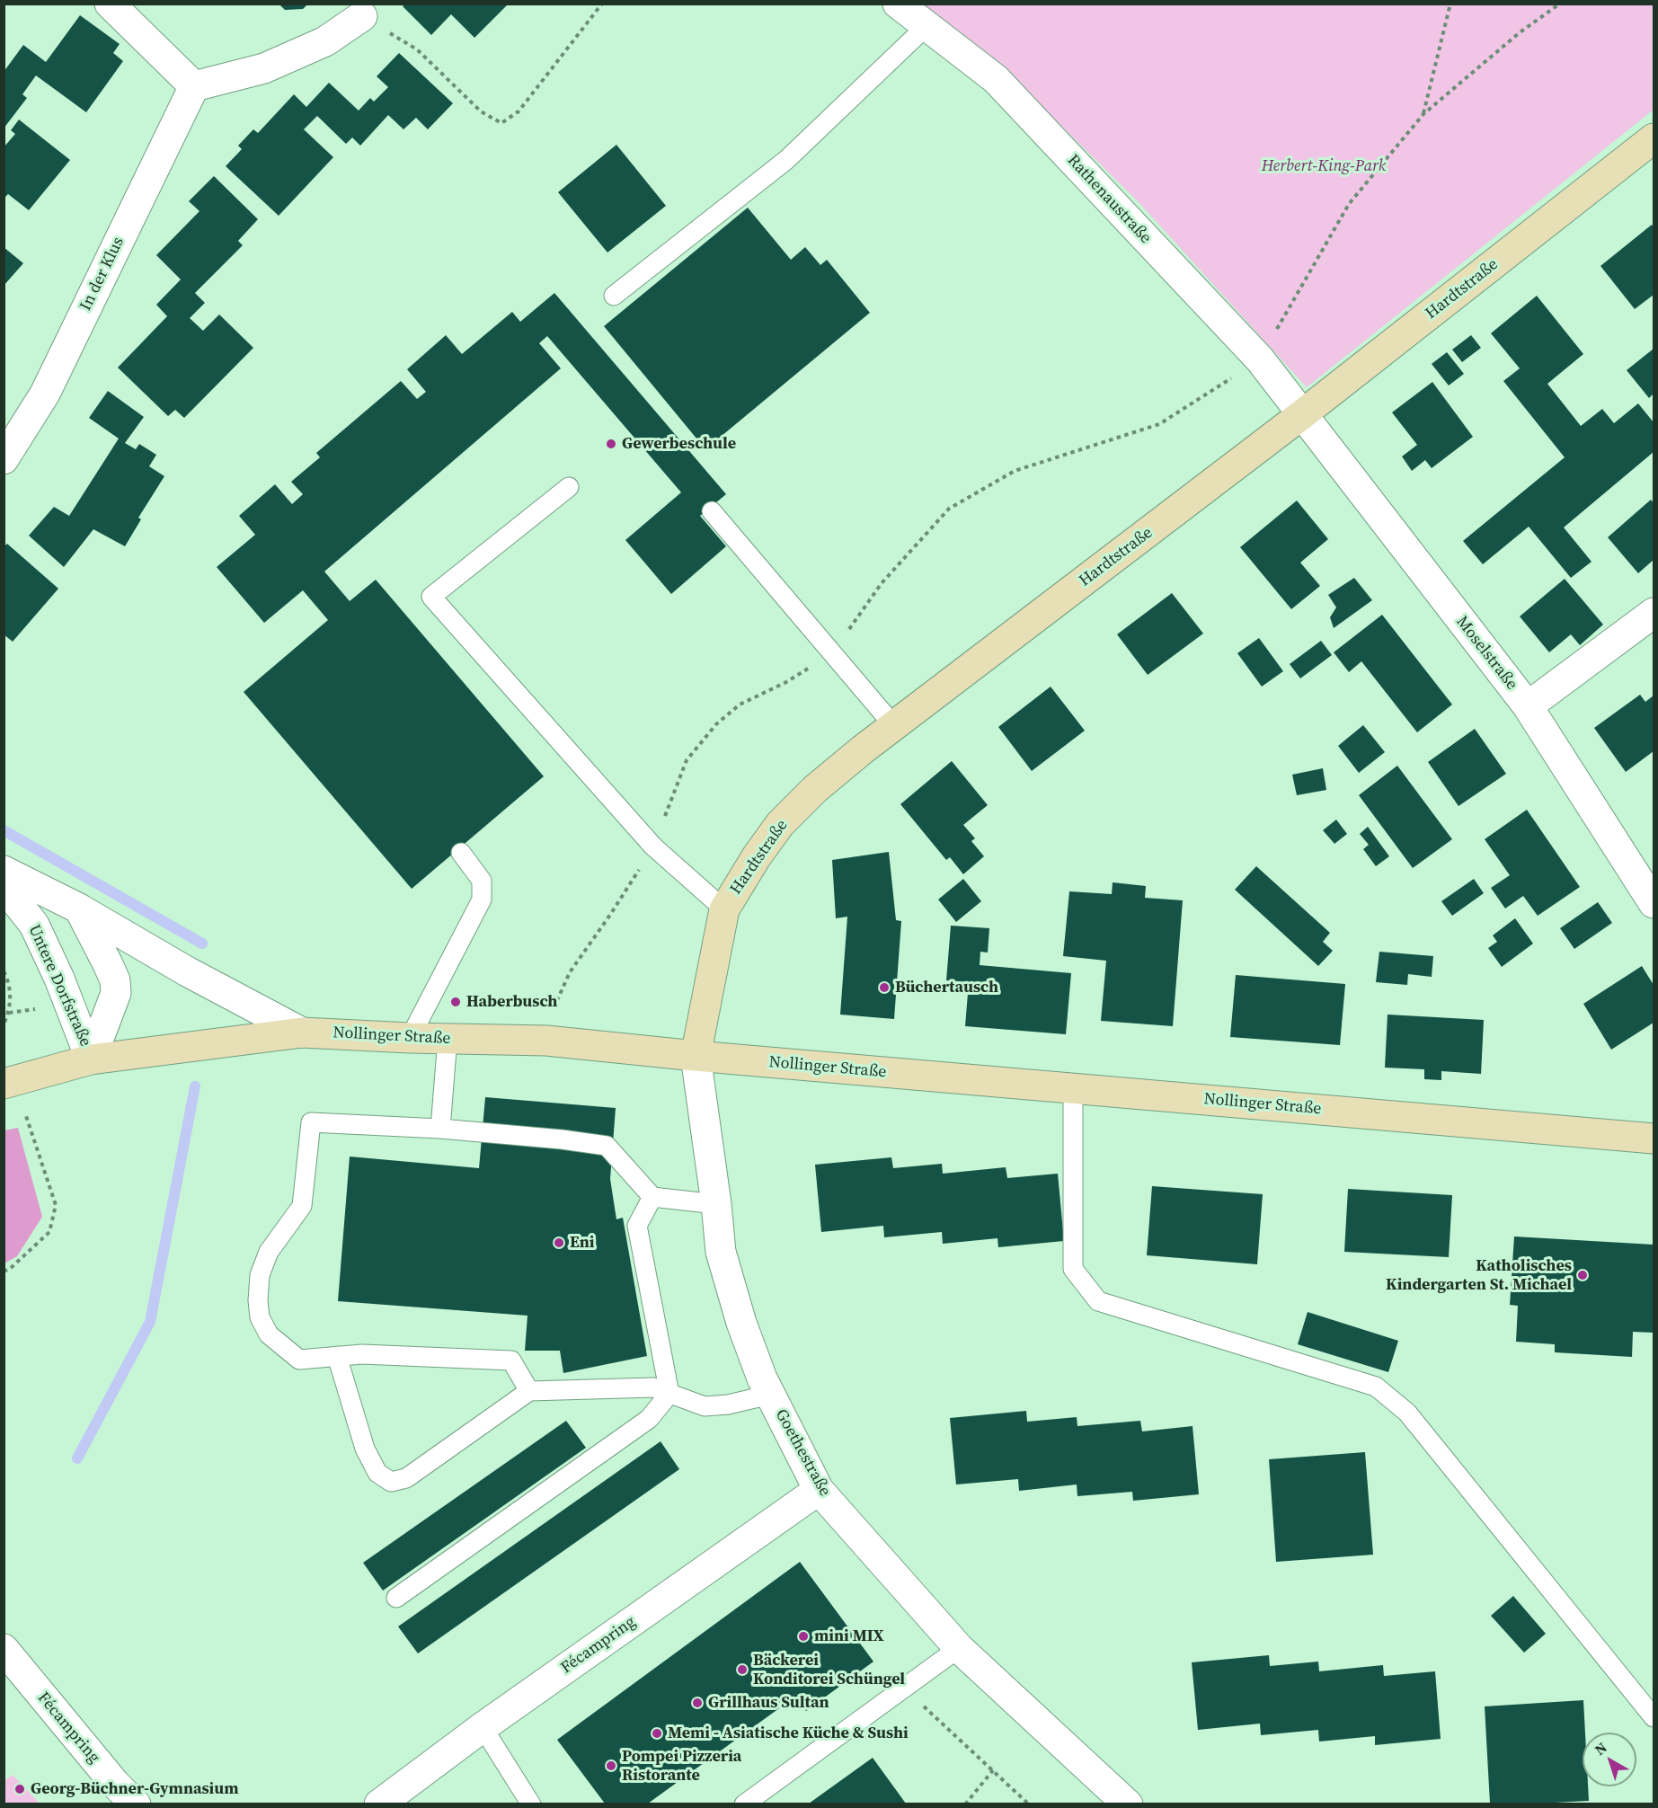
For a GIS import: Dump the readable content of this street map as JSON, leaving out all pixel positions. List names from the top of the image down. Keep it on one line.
{"streets":{"main road":["Hardtstraße","Nollinger Straße"],"street":["Rathenaustraße","In der Klus","Moselstraße","Untere Dorfstraße","Goethestraße","Fécampring"]},"crossings":[["Rathenaustraße","Hardtstraße"],["Rathenaustraße","Moselstraße"],["Hardtstraße","Moselstraße"],["Hardtstraße","Nollinger Straße"],["Hardtstraße","Goethestraße"],["Untere Dorfstraße","Nollinger Straße"],["Nollinger Straße","Goethestraße"],["Goethestraße","Fécampring"]],"parks":["Herbert-King-Park"],"places":["Gewerbeschule","Büchertausch","Haberbusch","Eni","Katholisches Kindergarten St. Michael","mini MIX","Bäckerei Konditorei Schüngel","Grillhaus Sultan","Memi - Asiatische Küche & Sushi","Pompei Pizzeria Ristorante","Georg-Büchner-Gymnasium"],"north":"top left"}
